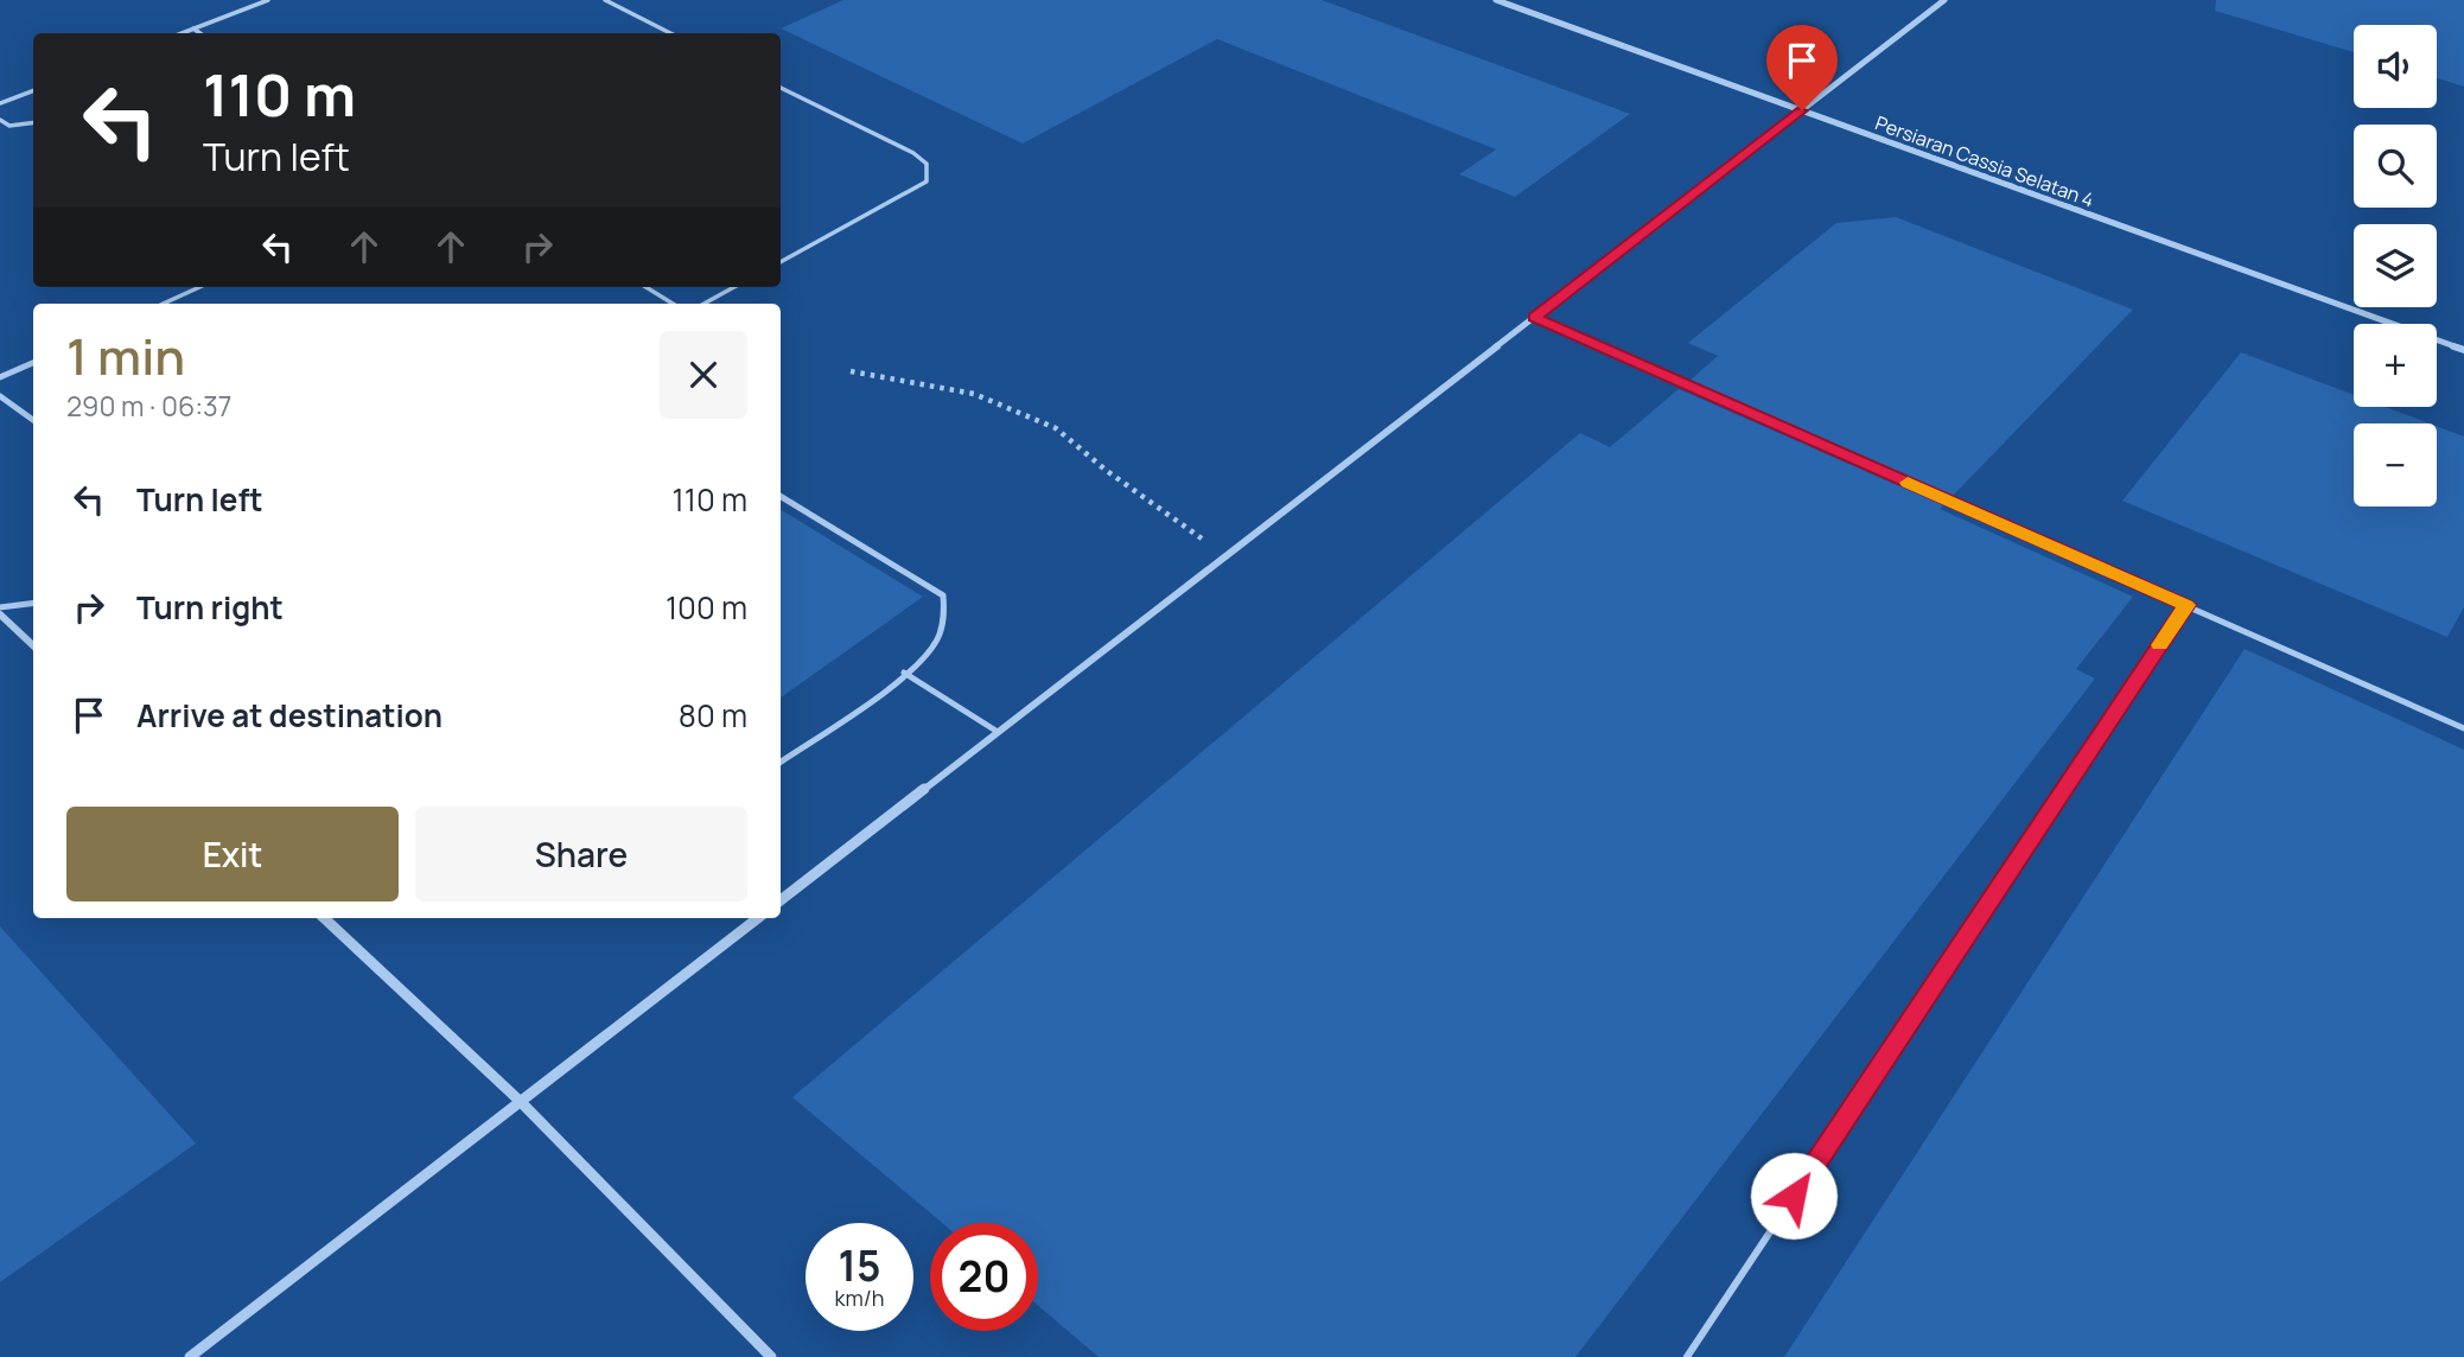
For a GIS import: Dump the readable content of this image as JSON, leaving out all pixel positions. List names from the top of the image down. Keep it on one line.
{"streets":{"street":["Persiaran Cassia Selatan 4"]},"page":{"map_buttons":["+","−"],"turn":["110 m","Turn left"],"heading":["1 min","290 m · 06:37"],"list":[{"name":"Turn left","value":"110 m"},{"name":"Turn right","value":"100 m"},{"name":"Arrive at destination","value":"80 m"}],"buttons":["Exit","Share"],"speed":"15 km/h","limit":"20"}}
